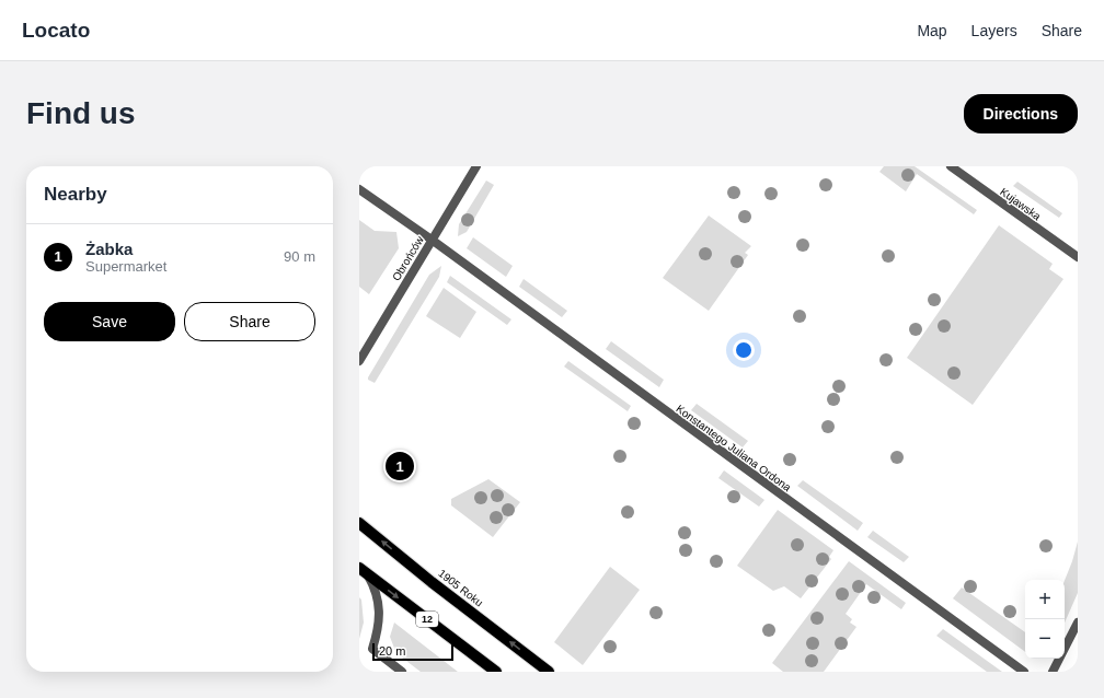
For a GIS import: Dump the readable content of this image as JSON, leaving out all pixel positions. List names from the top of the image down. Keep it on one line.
{"streets":{"main road":["1905 Roku","12"],"street":["Kujawska","Obrońców","Konstantego Juliana Ordona"]},"crossings":[["Obrońców","Konstantego Juliana Ordona"]],"scale_bar":"20 m","page":{"header":"Locato","nav":["Map","Layers","Share"],"buttons":["Directions",["Save","Share"]],"title":"Find us","heading":"Nearby","list":[{"mark":"1","name":"Żabka","note":"Supermarket","value":"90 m"}],"pins":"1","map_buttons":["+","−"],"scale":"20 m"}}
